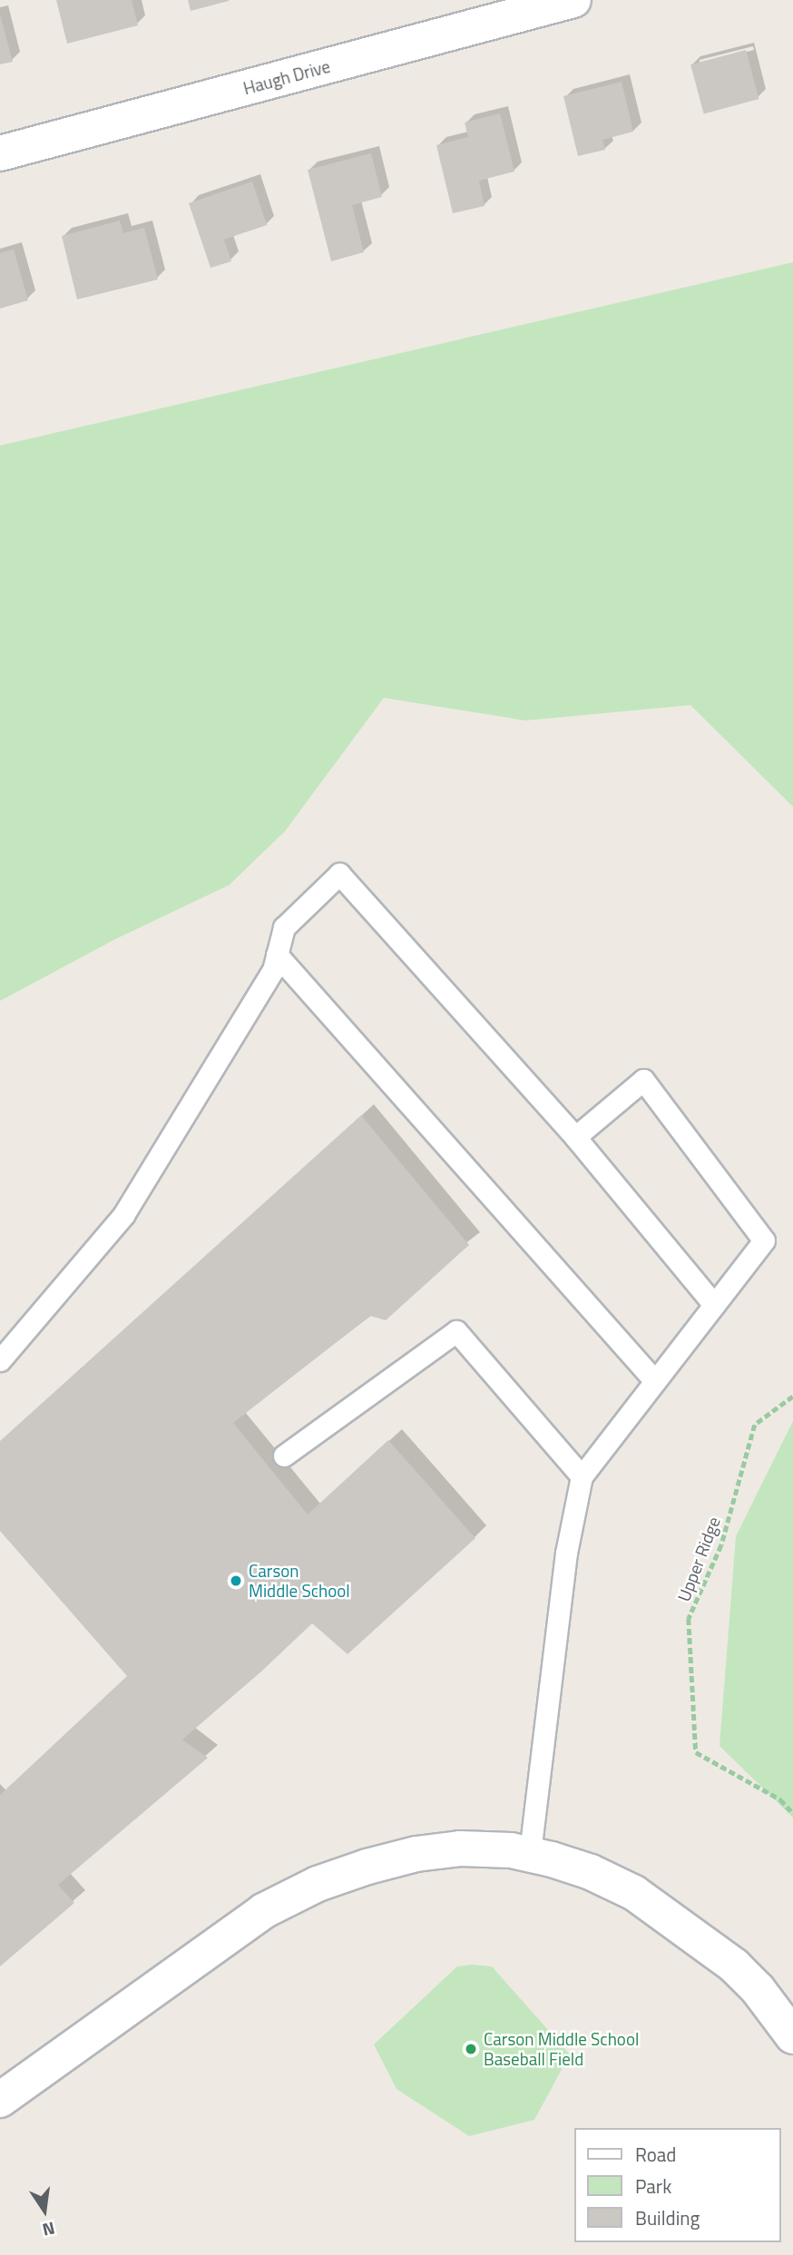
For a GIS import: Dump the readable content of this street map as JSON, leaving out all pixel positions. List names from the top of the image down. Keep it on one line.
{"streets":{"street":["Haugh Drive"],"path":["Upper Ridge"]},"places":["Carson Middle School","Carson Middle School Baseball Field"],"legend":["Road","Park","Building"],"north":"bottom"}
